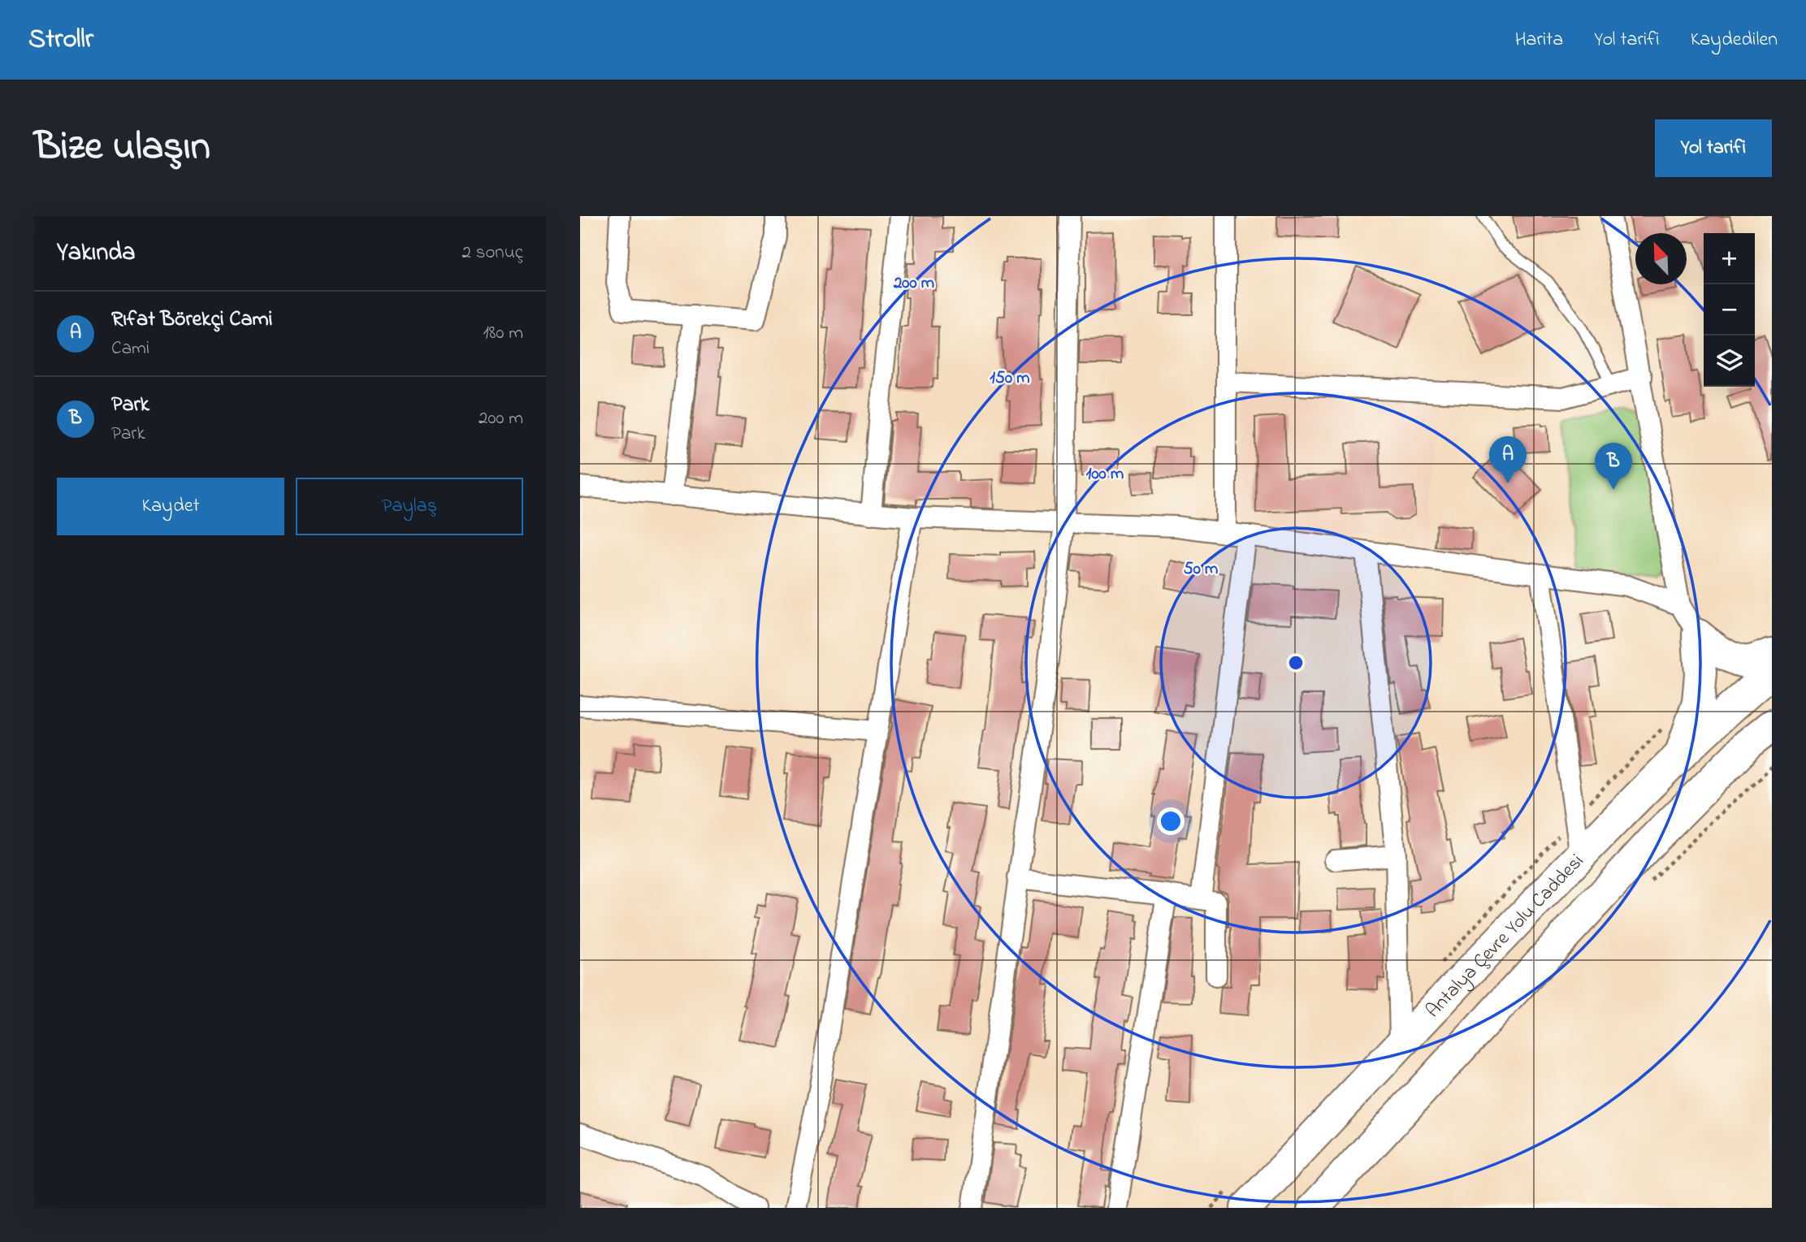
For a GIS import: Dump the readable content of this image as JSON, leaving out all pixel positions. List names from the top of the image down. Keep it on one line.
{"streets":{"highway":["Antalya Çevre Yolu Caddesi"]},"north":"top left","page":{"header":"Strollr","nav":["Harita","Yol tarifi","Kaydedilen"],"title":"Bize ulaşın","buttons":["Yol tarifi",["Kaydet","Paylaş"]],"heading":["Yakında","2 sonuç"],"map_buttons":["+","−"],"list":[{"mark":"A","name":"Rıfat Börekçi Cami","note":"Cami","value":"180 m"},{"mark":"B","name":"Park","note":"Park","value":"200 m"}],"pins":["A","B"]},"rings":["200 m","150 m","100 m","50 m"]}
